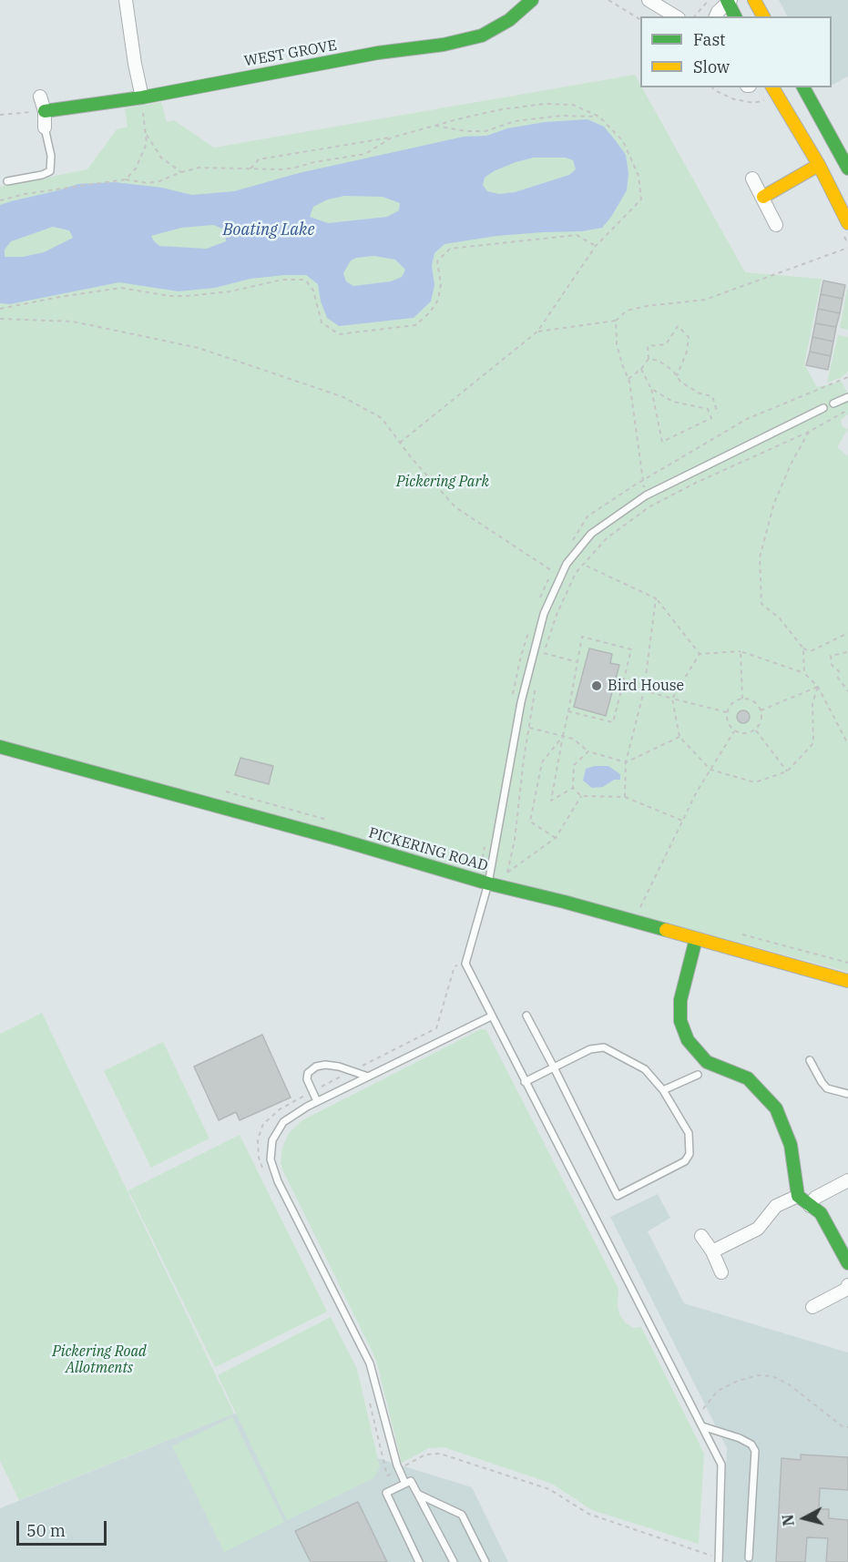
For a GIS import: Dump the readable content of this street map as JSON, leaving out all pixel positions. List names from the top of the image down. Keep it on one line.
{"streets":{"street":["WEST GROVE","PICKERING ROAD"]},"water":["Boating Lake"],"parks":["Pickering Park","Pickering Road Allotments"],"places":["Bird House"],"legend":["Fast","Slow"],"scale_bar":"50 m","north":"left"}
